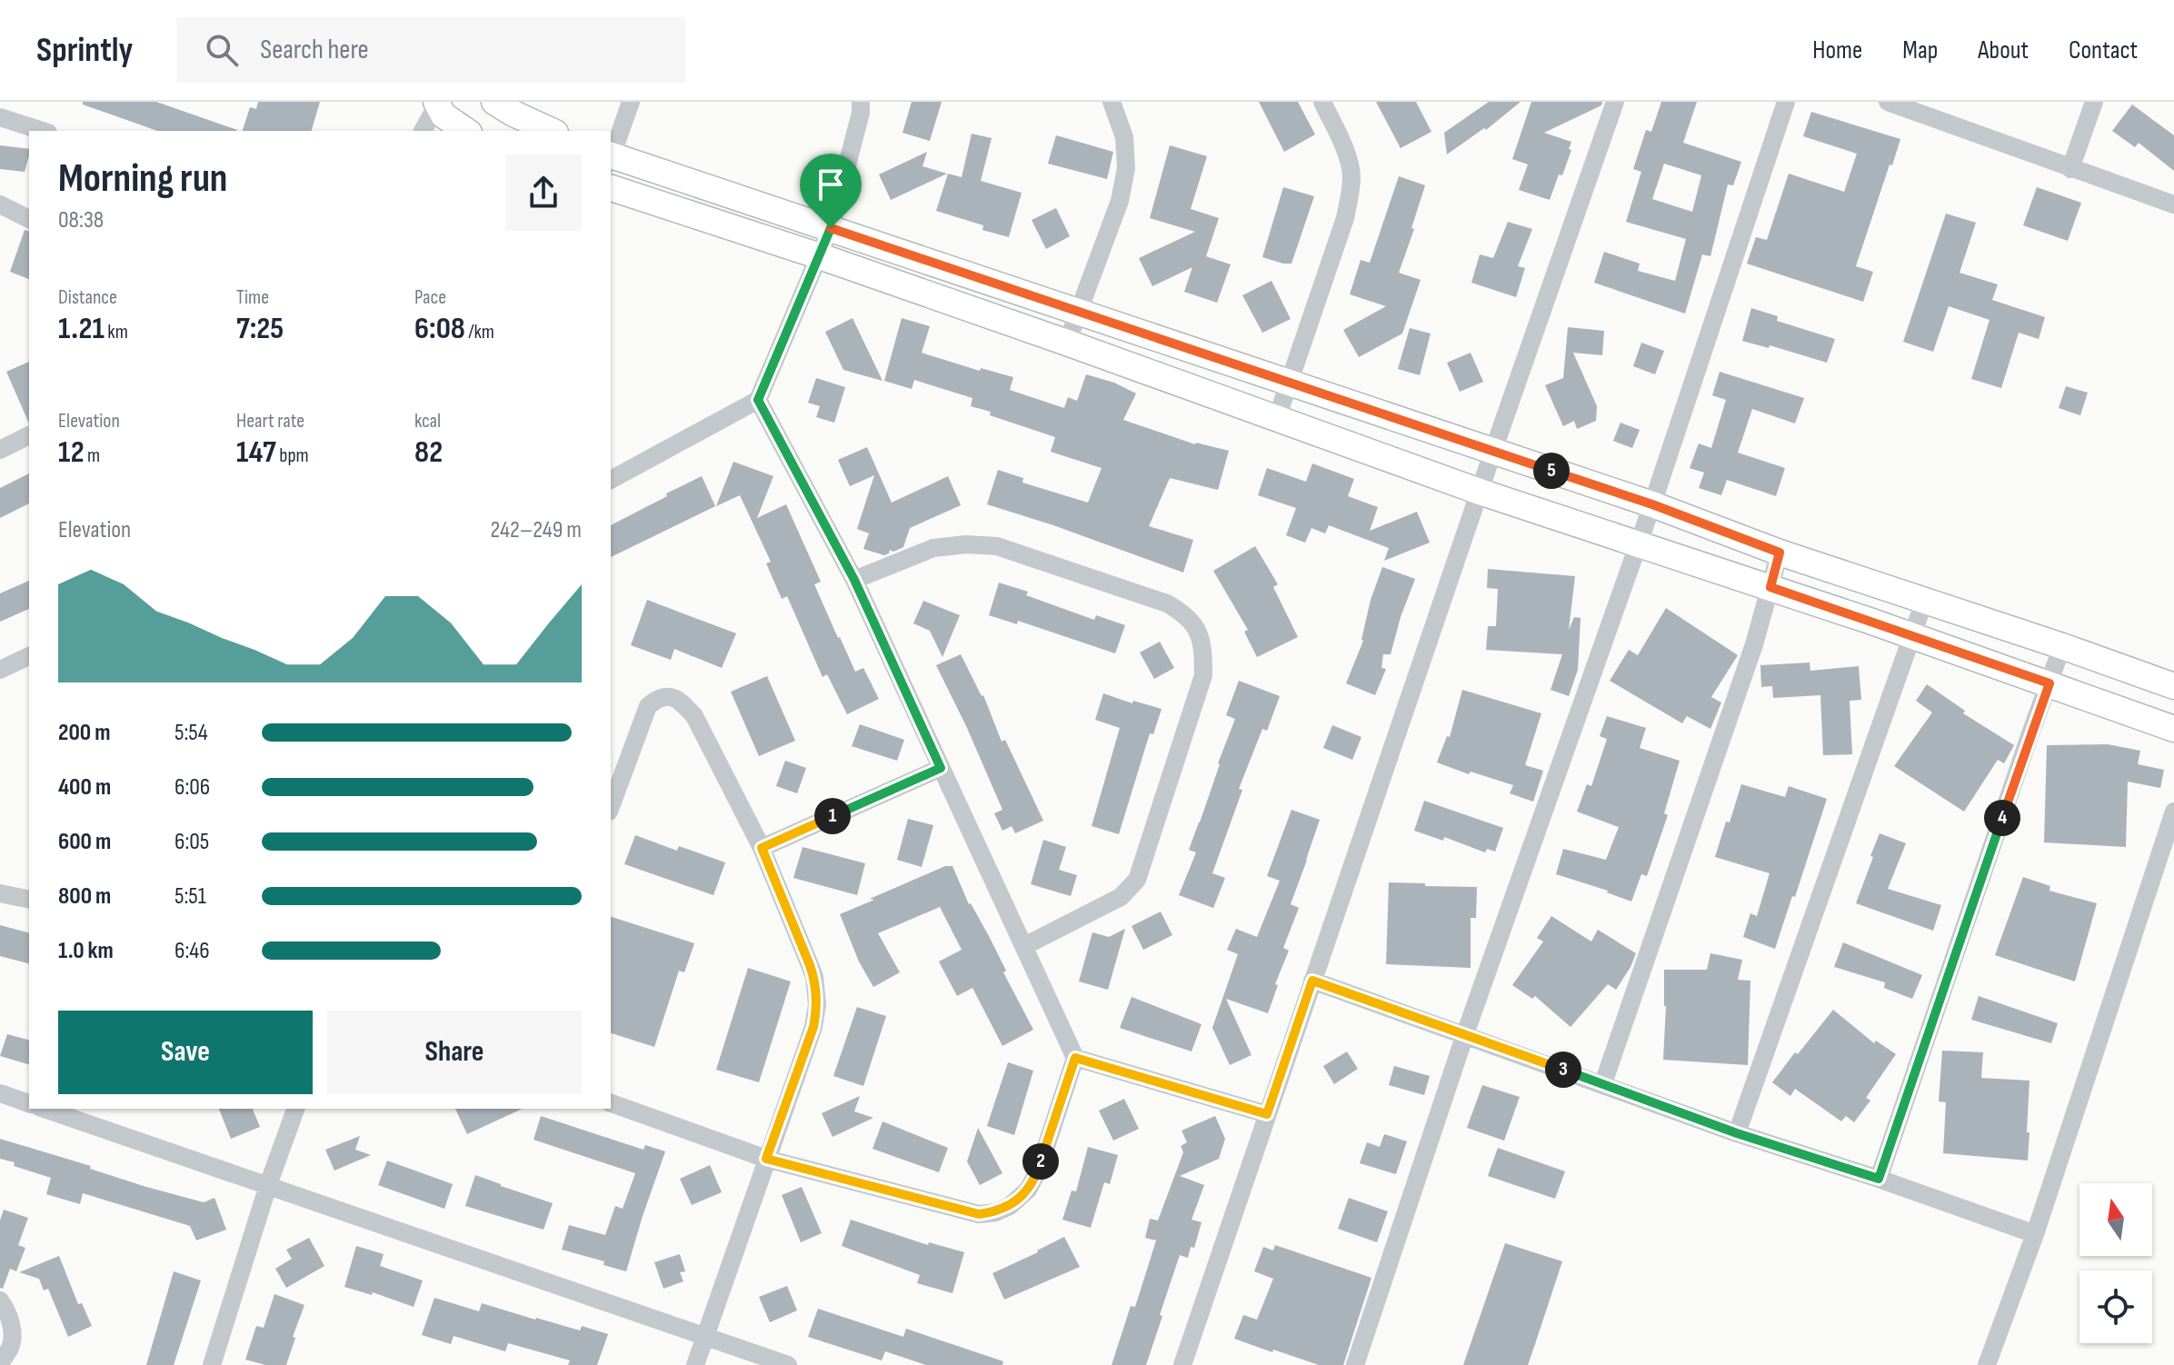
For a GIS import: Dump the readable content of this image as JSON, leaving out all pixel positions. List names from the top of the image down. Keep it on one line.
{"north":"top","page":{"header":"Sprintly","search":"Search here","nav":["Home","Map","About","Contact"],"heading":["Morning run","08:38"],"stats":[["Distance","1.21 km"],["Time","7:25"],["Pace","6:08 /km"],["Elevation","12 m"],["Heart rate","147 bpm"],["kcal","82"]],"pins":["5","1","4","3","2"],"chart":["Elevation","242–249 m"],"list":[{"name":"200 m","note":"5:54"},{"name":"400 m","note":"6:06"},{"name":"600 m","note":"6:05"},{"name":"800 m","note":"5:51"},{"name":"1.0 km","note":"6:46"}],"buttons":["Save","Share"]}}
